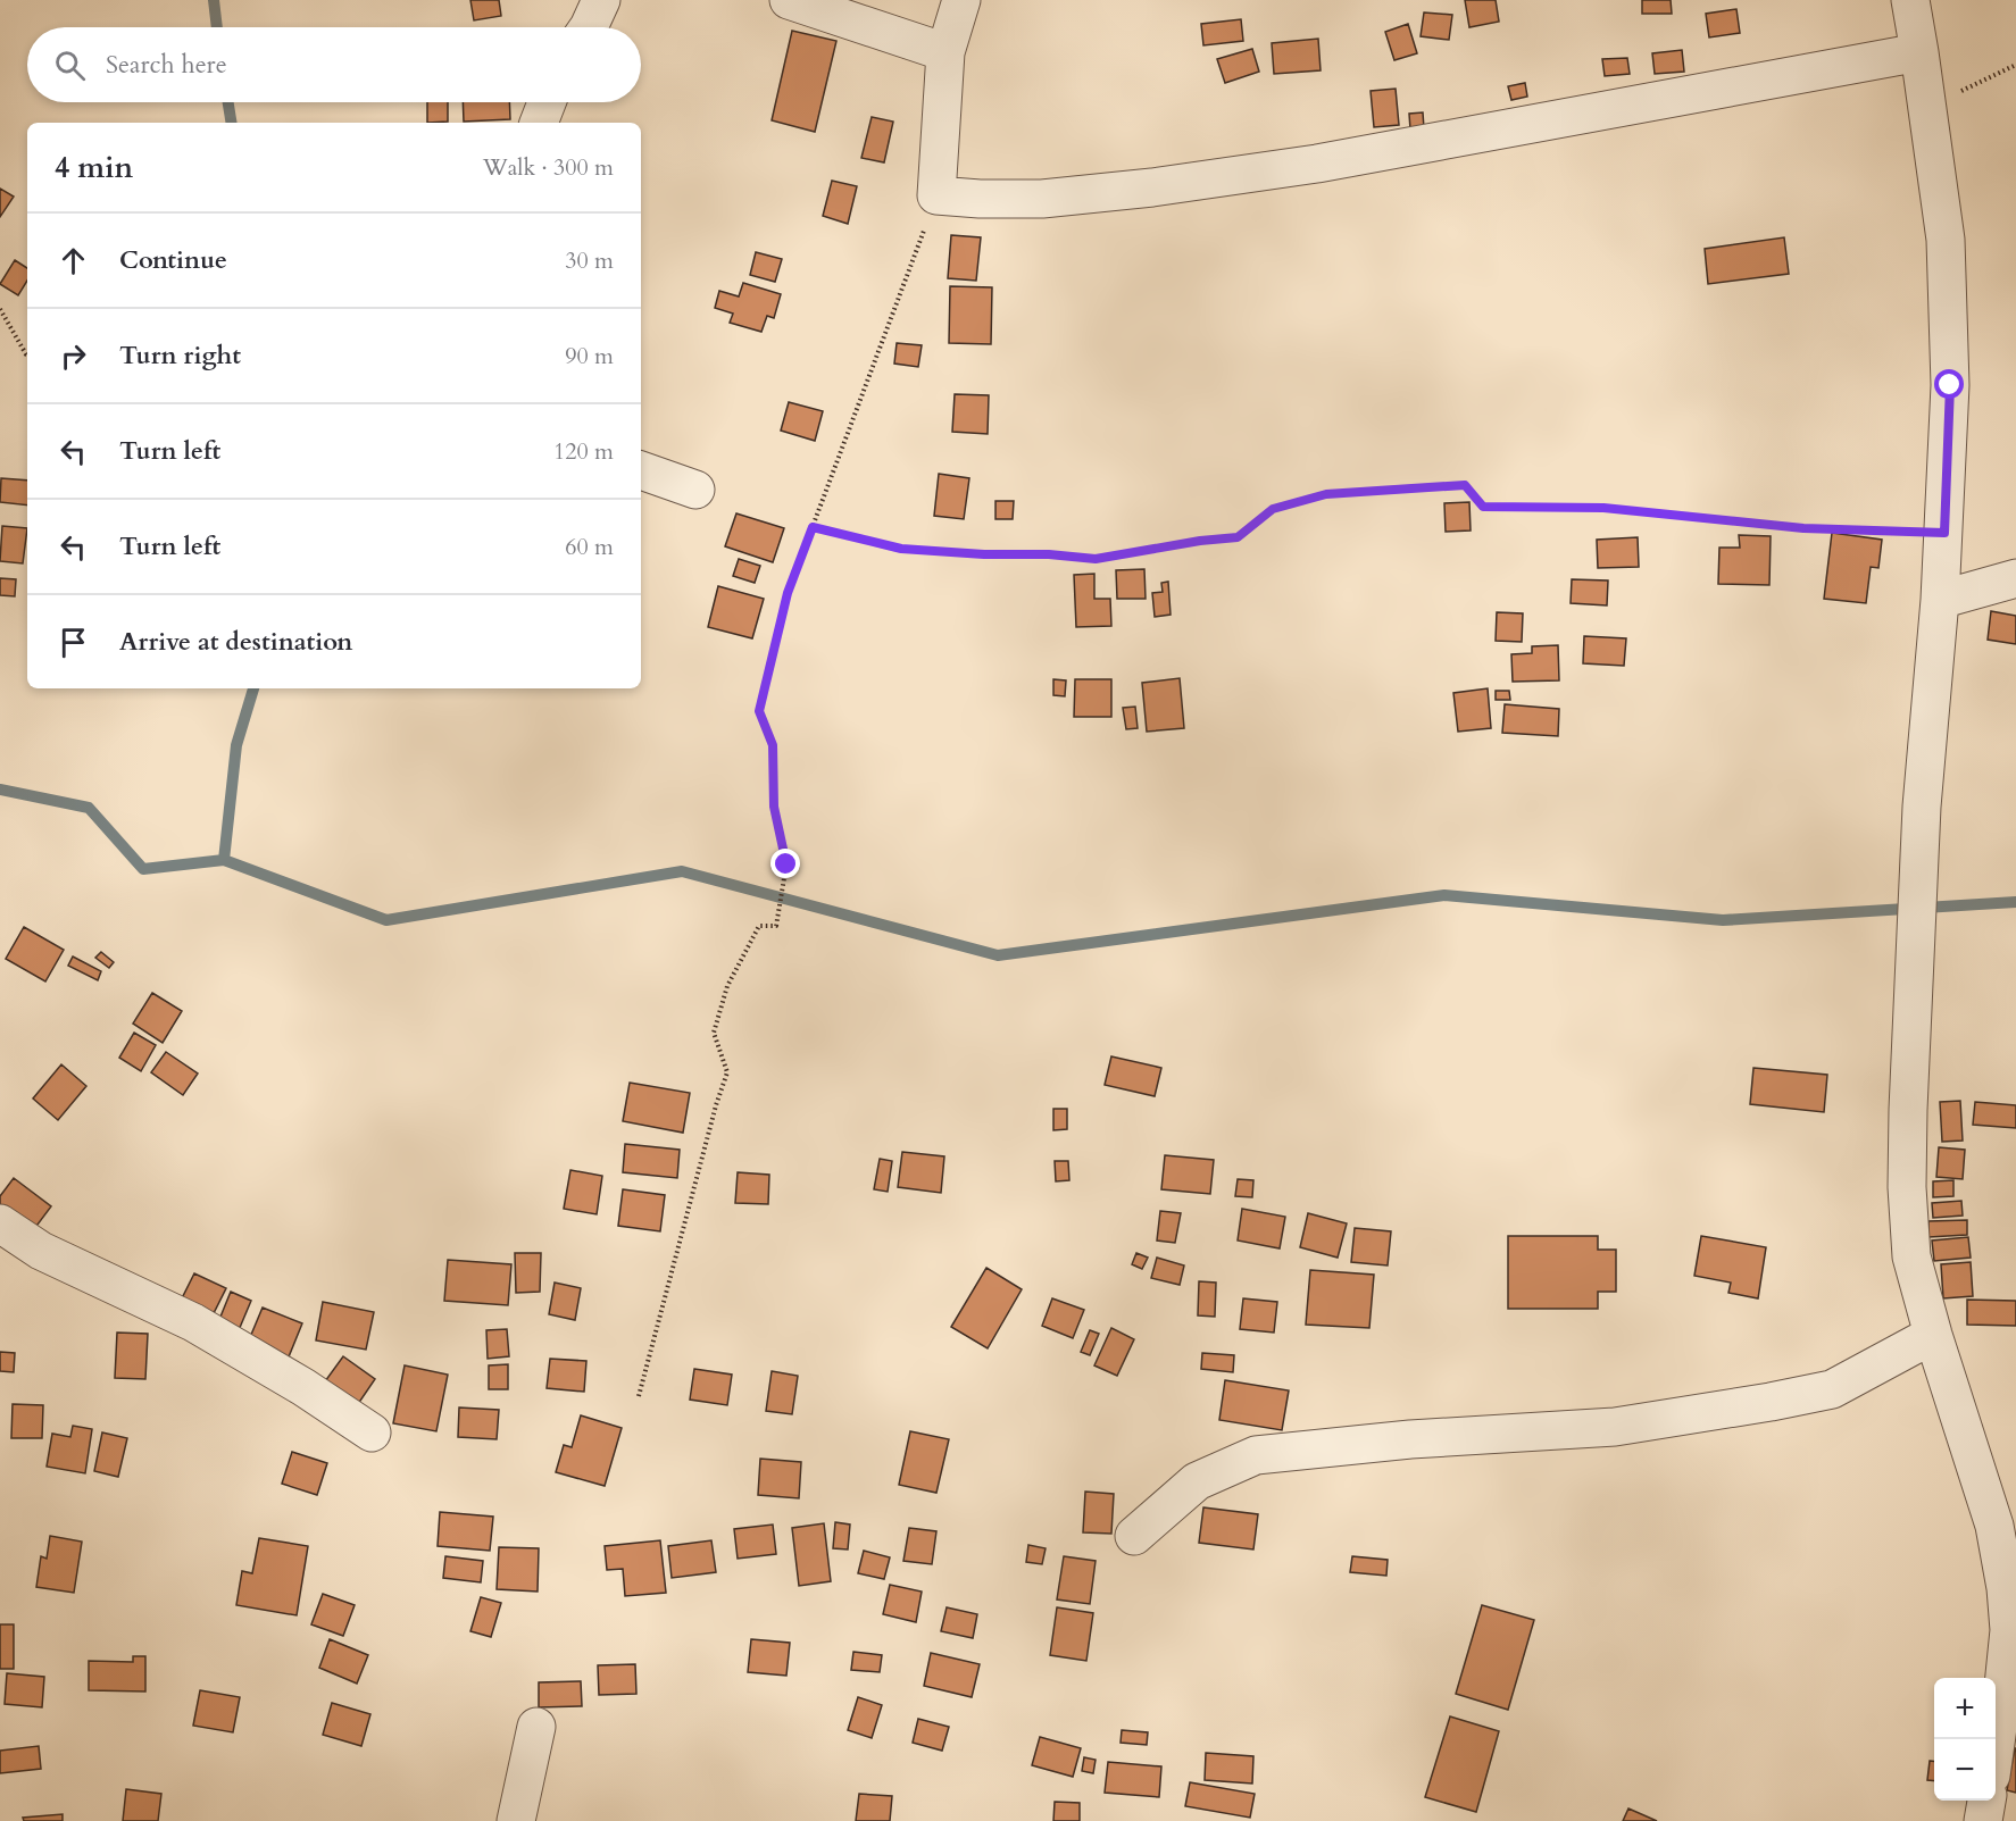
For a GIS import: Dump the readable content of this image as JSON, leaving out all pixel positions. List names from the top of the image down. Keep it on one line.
{"page":{"search":"Search here","heading":["4 min","Walk · 300 m"],"list":[["Continue","30 m"],["Turn right","90 m"],["Turn left","120 m"],["Turn left","60 m"],"Arrive at destination"],"map_buttons":["+","−"]}}
